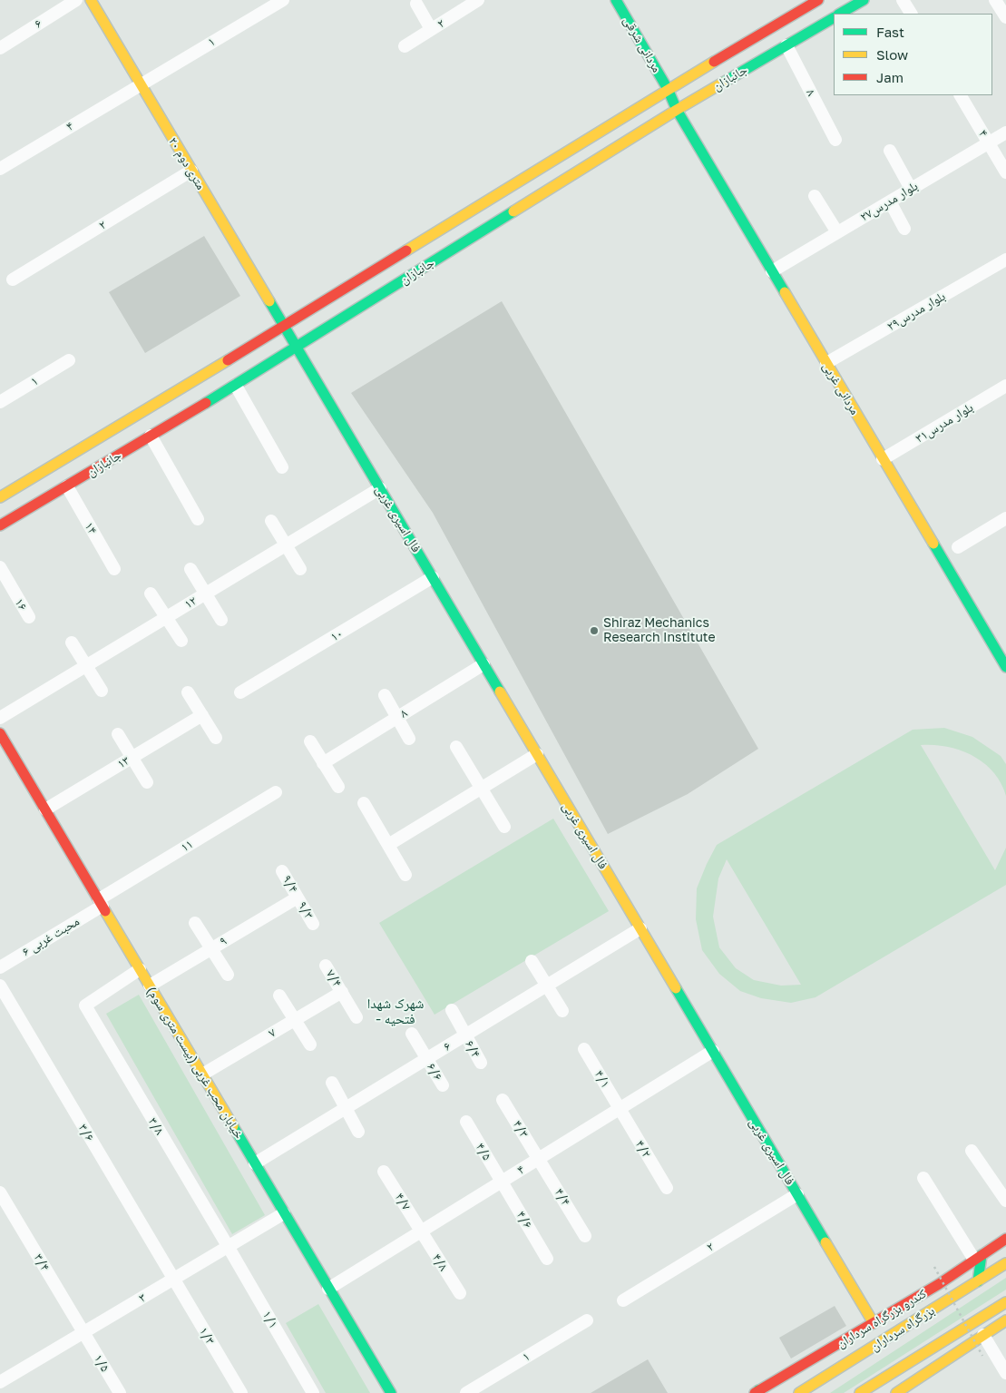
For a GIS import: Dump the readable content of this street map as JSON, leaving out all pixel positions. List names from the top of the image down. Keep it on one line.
{"streets":{"main road":["مردانی شرقی","جانبازان","۲۰ متری دوم","مردانی غربی","فال اسیری غربی","خیابان محب غربی (بیست متری سوم)","کندرو بزرگراه سرداران","بزرگراه سرداران"],"street":["۶","۲","۱","۸","۴","بلوار مدرس۲۷","۲۹بلوار مدرس","بلوار مدرس۳۱","۱۴","۱۲","۱۶","۱۰","۱۳","۱۱","۹/۴","۹/۳","محبت غربی ۶","۹","۷/۴","۷","۶/۴","۶/۶","۴/۱","۳/۸","۴/۳","۳/۶","۴/۲","۴/۵","۴/۴","۴/۷","۴/۶","۳/۴","۴/۸","۳","۱/۱","۱/۳","۱/۵"]},"crossings":[["۶","فال اسیری غربی"],["۶","۶/۴"],["۶","خیابان محب غربی (بیست متری سوم)"],["۶","۶/۶"],["۲","۲۰ متری دوم"],["۲","فال اسیری غربی"],["۱","۴"],["۱","۲۰ متری دوم"],["مردانی شرقی","جانبازان"],["مردانی شرقی","مردانی غربی"],["جانبازان","۸"],["جانبازان","۲۰ متری دوم"],["جانبازان","مردانی غربی"],["جانبازان","فال اسیری غربی"],["جانبازان","۱۴"],["۸","فال اسیری غربی"],["۴","۲۰ متری دوم"],["۴","بلوار مدرس۲۷"],["۴","فال اسیری غربی"],["۴","خیابان محب غربی (بیست متری سوم)"],["۴","۴/۱"],["۴","۴/۳"],["۴","۴/۲"],["۴","۴/۵"],["۴","۴/۴"],["۴","۴/۷"],["۴","۴/۶"],["۴","۴/۸"],["۲۰ متری دوم","فال اسیری غربی"],["بلوار مدرس۲۷","مردانی غربی"],["۲۹بلوار مدرس","مردانی غربی"],["مردانی غربی","بلوار مدرس۳۱"],["فال اسیری غربی","۱۲"],["فال اسیری غربی","۱۰"],["فال اسیری غربی","کندرو بزرگراه سرداران"],["۱۳","خیابان محب غربی (بیست متری سوم)"],["۱۱","محبت غربی ۶"],["۱۱","خیابان محب غربی (بیست متری سوم)"],["۹/۴","۹/۳"],["۹/۴","۹"],["۹/۳","۹"],["محبت غربی ۶","خیابان محب غربی (بیست متری سوم)"],["۹","خیابان محب غربی (بیست متری سوم)"],["۷/۴","۷"],["۷","خیابان محب غربی (بیست متری سوم)"],["خیابان محب غربی (بیست متری سوم)","۳/۸"],["خیابان محب غربی (بیست متری سوم)","۳"],["۴/۱","۴/۲"],["۳/۸","۳"],["۳/۸","۱/۱"],["۴/۳","۴/۴"],["۳/۶","۳"],["۳/۶","۱/۳"],["۴/۵","۴/۶"],["۴/۷","۴/۸"],["۳/۴","۳"],["۳/۴","۱/۵"],["۳","۱/۱"],["۳","۱/۳"],["۳","۱/۵"]],"districts":["شهرک شهدا - فتحیه"],"places":["Shiraz Mechanics Research Institute"],"legend":["Fast","Slow","Jam"]}
